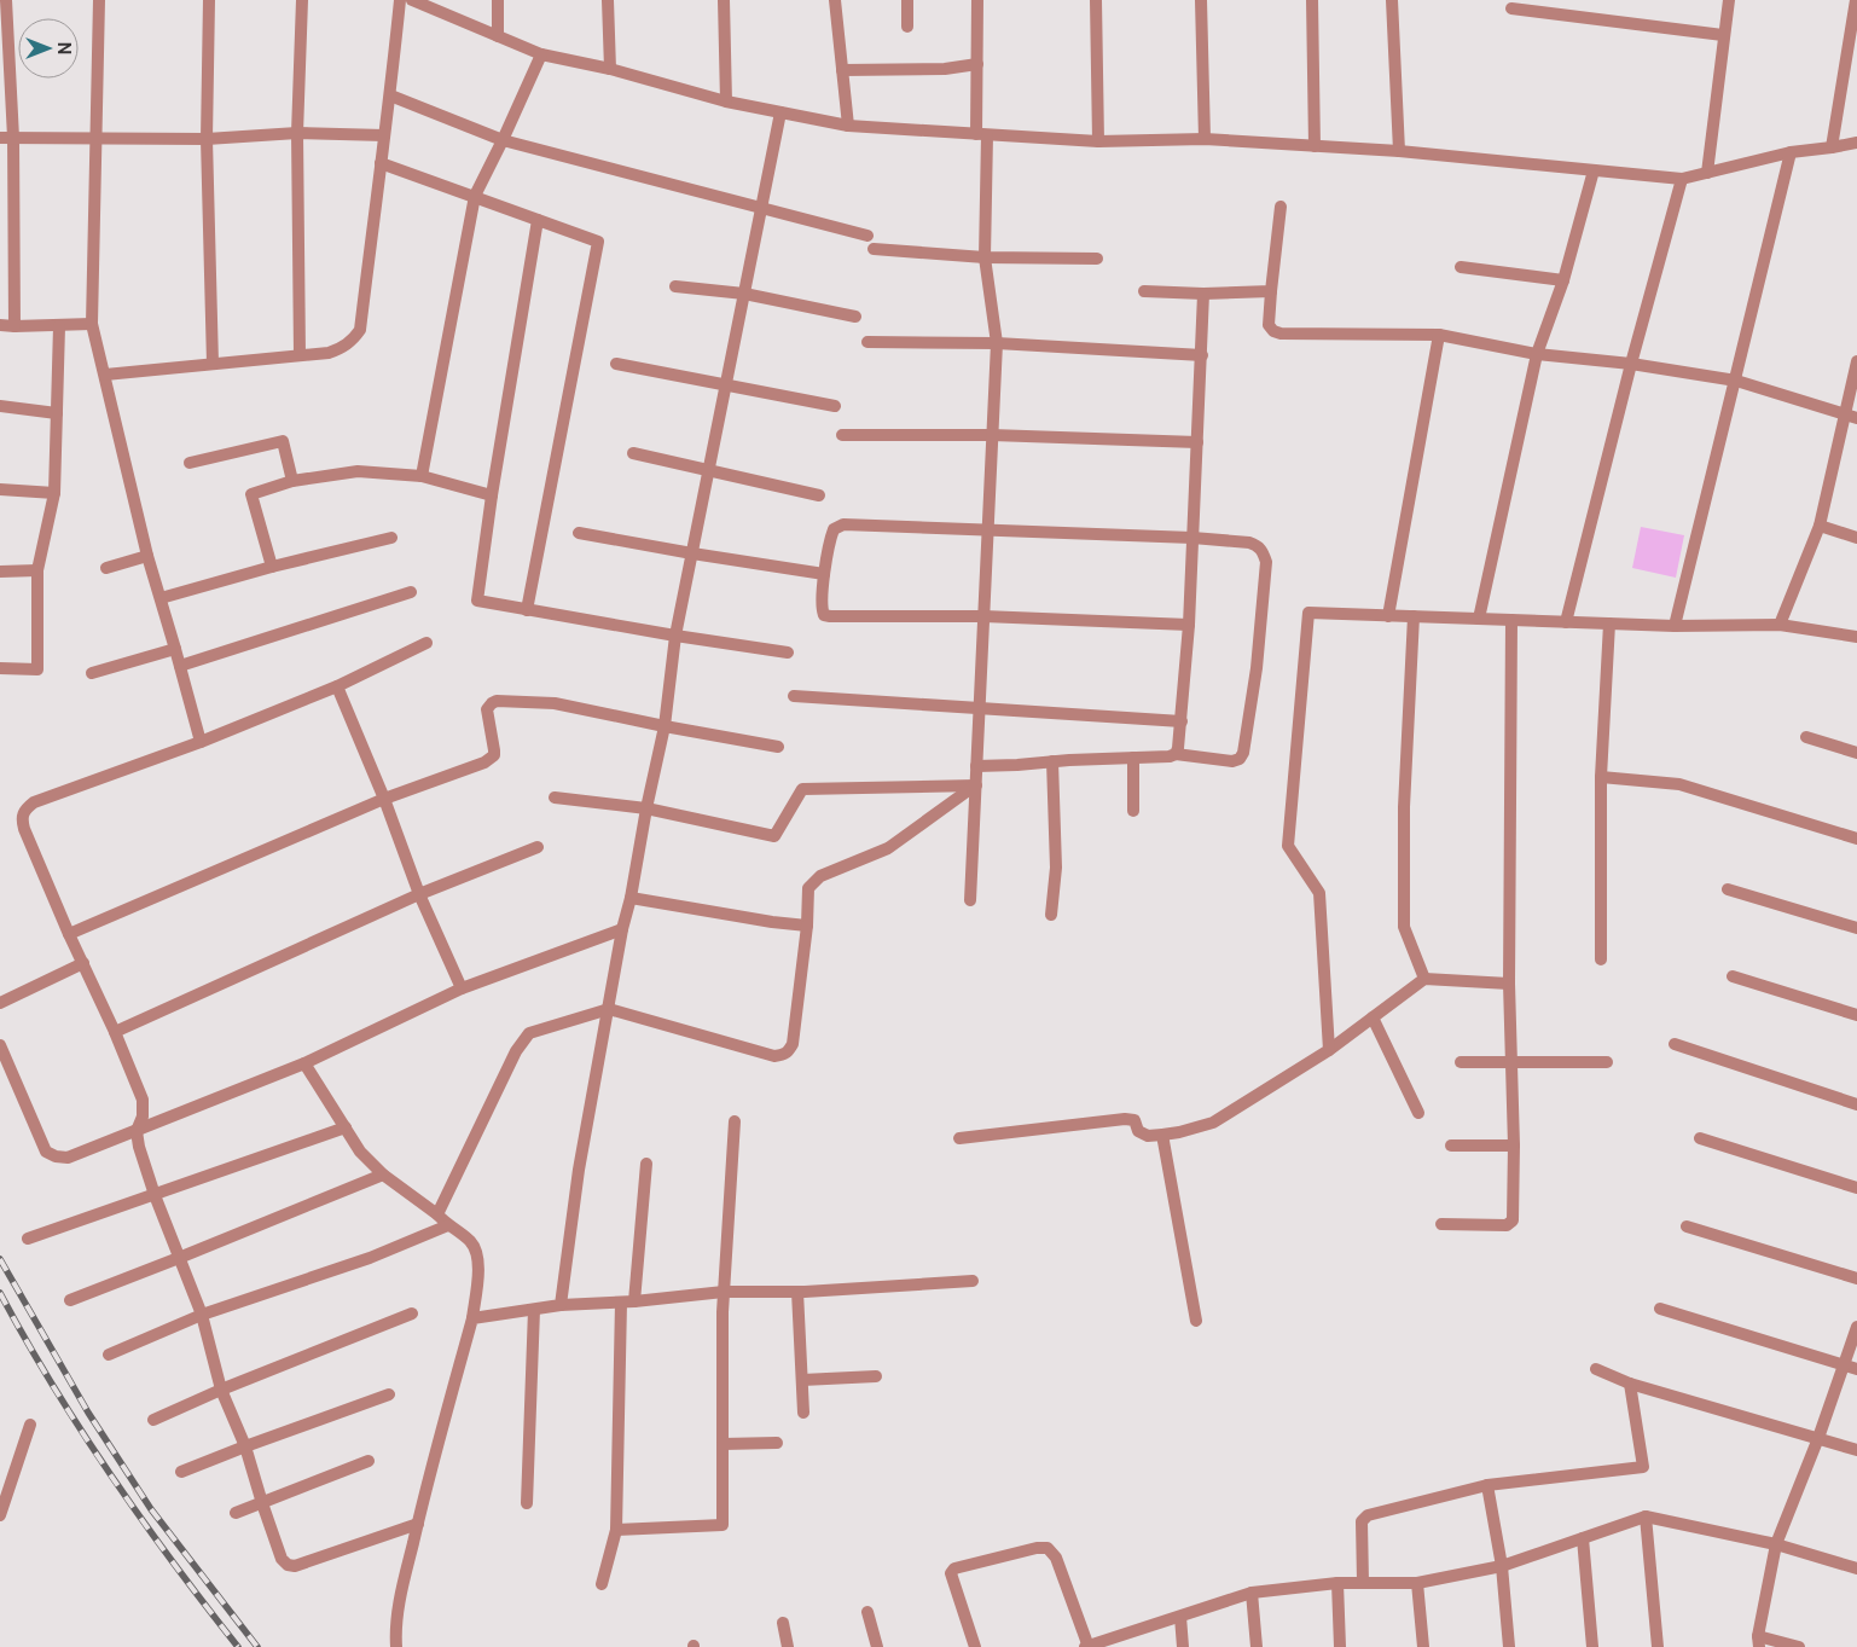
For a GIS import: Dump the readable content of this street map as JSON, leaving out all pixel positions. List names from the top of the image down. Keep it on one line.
{"north":"right"}
